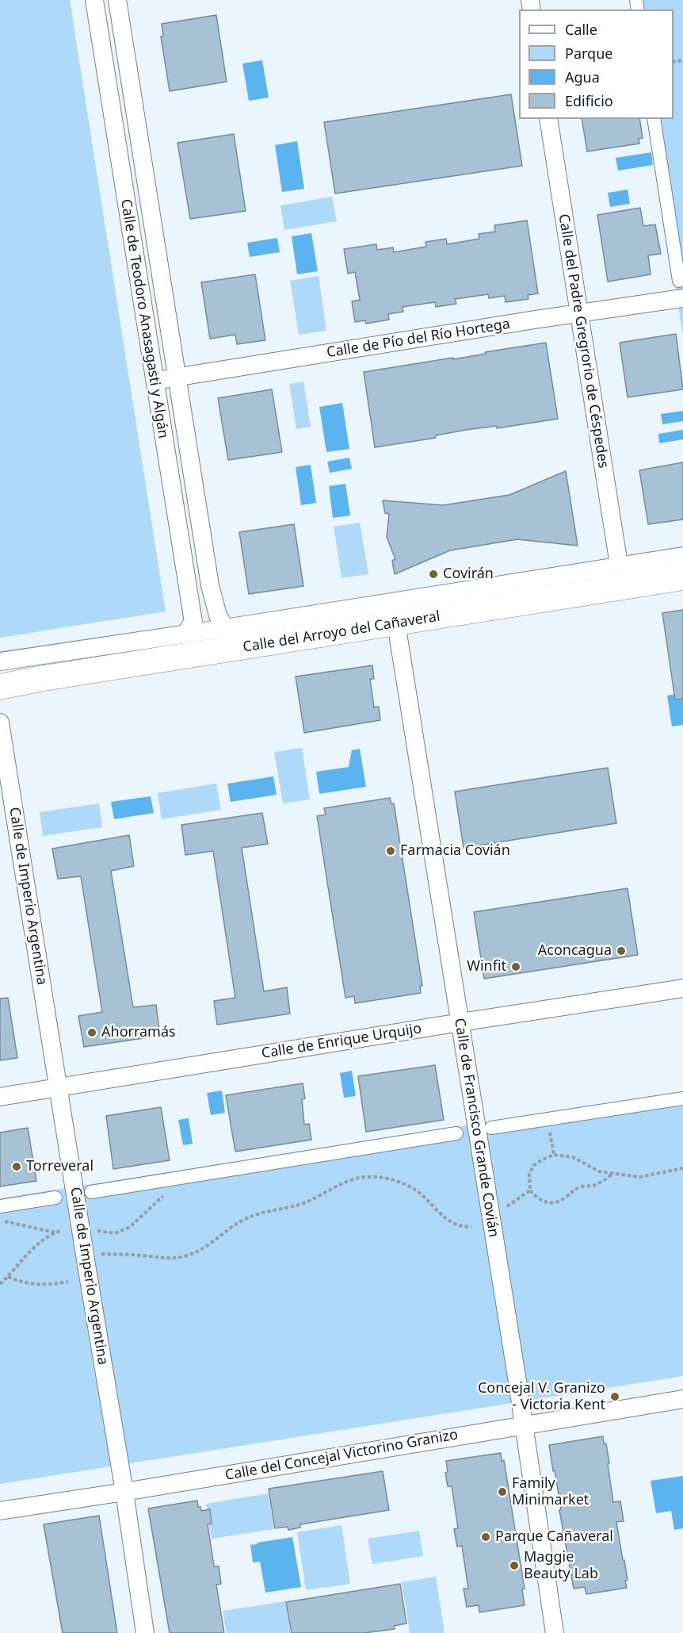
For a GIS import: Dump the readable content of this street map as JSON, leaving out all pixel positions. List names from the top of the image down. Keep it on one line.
{"streets":{"main road":["Calle del Arroyo del Cañaveral"],"street":["Calle de Teodoro Anasagasti y Algán","Calle de Pío del Río Hortega","Calle del Padre Gregrorio de Céspedes","Calle de Imperio Argentina","Calle de Enrique Urquijo","Calle de Francisco Grande Covián","Calle del Concejal Victorino Granizo"]},"crossings":[["Calle de Teodoro Anasagasti y Algán","Calle de Pío del Río Hortega"],["Calle de Teodoro Anasagasti y Algán","Calle del Arroyo del Cañaveral"],["Calle de Pío del Río Hortega","Calle del Padre Gregrorio de Céspedes"],["Calle del Padre Gregrorio de Céspedes","Calle del Arroyo del Cañaveral"],["Calle del Arroyo del Cañaveral","Calle de Francisco Grande Covián"],["Calle de Imperio Argentina","Calle de Enrique Urquijo"],["Calle de Imperio Argentina","Calle del Concejal Victorino Granizo"],["Calle de Enrique Urquijo","Calle de Francisco Grande Covián"],["Calle de Francisco Grande Covián","Calle del Concejal Victorino Granizo"]],"places":["Covirán","Farmacia Covián","Aconcagua","Winfit","Ahorramás","Torreveral","Concejal V. Granizo - Victoria Kent","Family Minimarket","Parque Cañaveral","Maggie Beauty Lab"],"legend":["Calle","Parque","Agua","Edificio"]}
